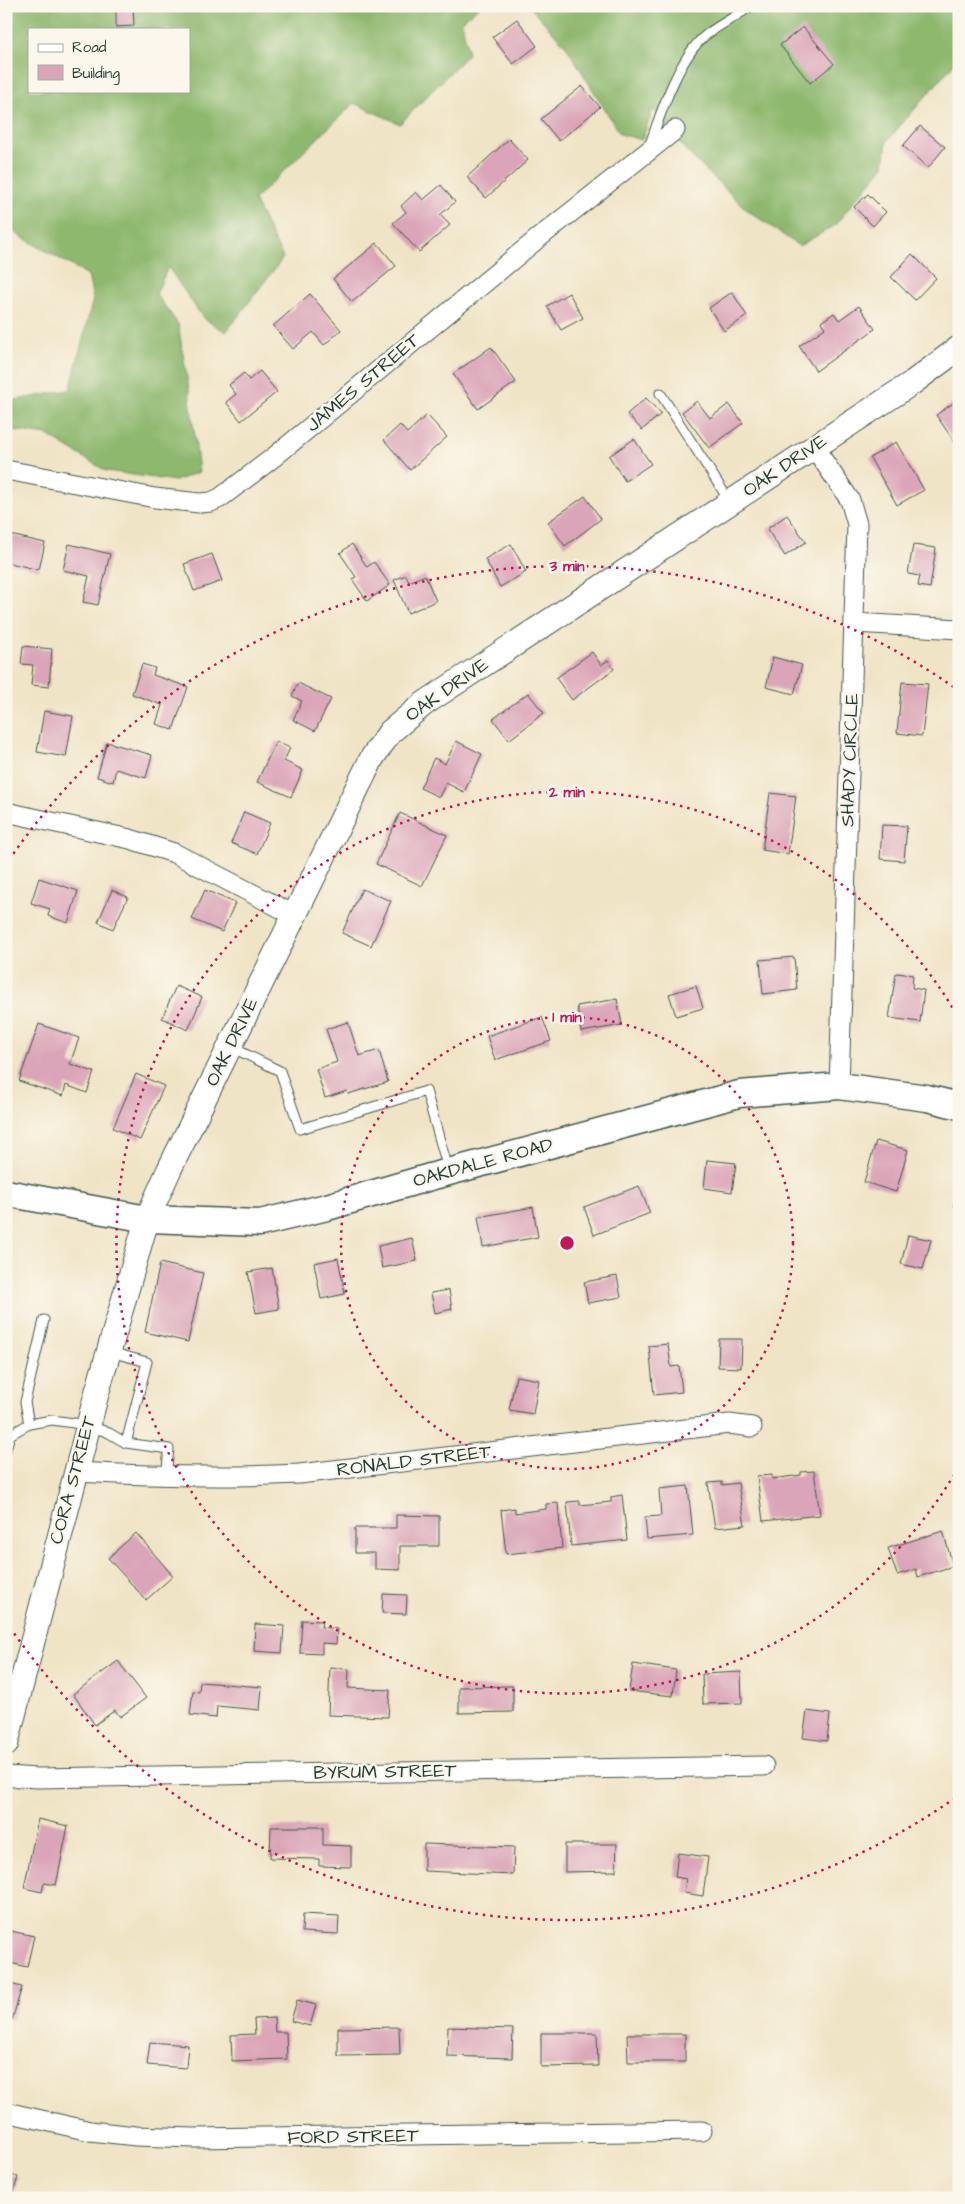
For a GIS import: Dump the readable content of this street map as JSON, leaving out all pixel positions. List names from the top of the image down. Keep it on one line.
{"streets":{"main road":["OAKDALE ROAD"],"street":["JAMES STREET","OAK DRIVE","SHADY CIRCLE","RONALD STREET","CORA STREET","BYRUM STREET","FORD STREET"]},"crossings":[["OAK DRIVE","SHADY CIRCLE"],["OAK DRIVE","OAKDALE ROAD"],["OAK DRIVE","CORA STREET"],["SHADY CIRCLE","OAKDALE ROAD"],["OAKDALE ROAD","CORA STREET"],["RONALD STREET","CORA STREET"]],"legend":["Road","Building"],"rings":["3 min","2 min","1 min"]}
